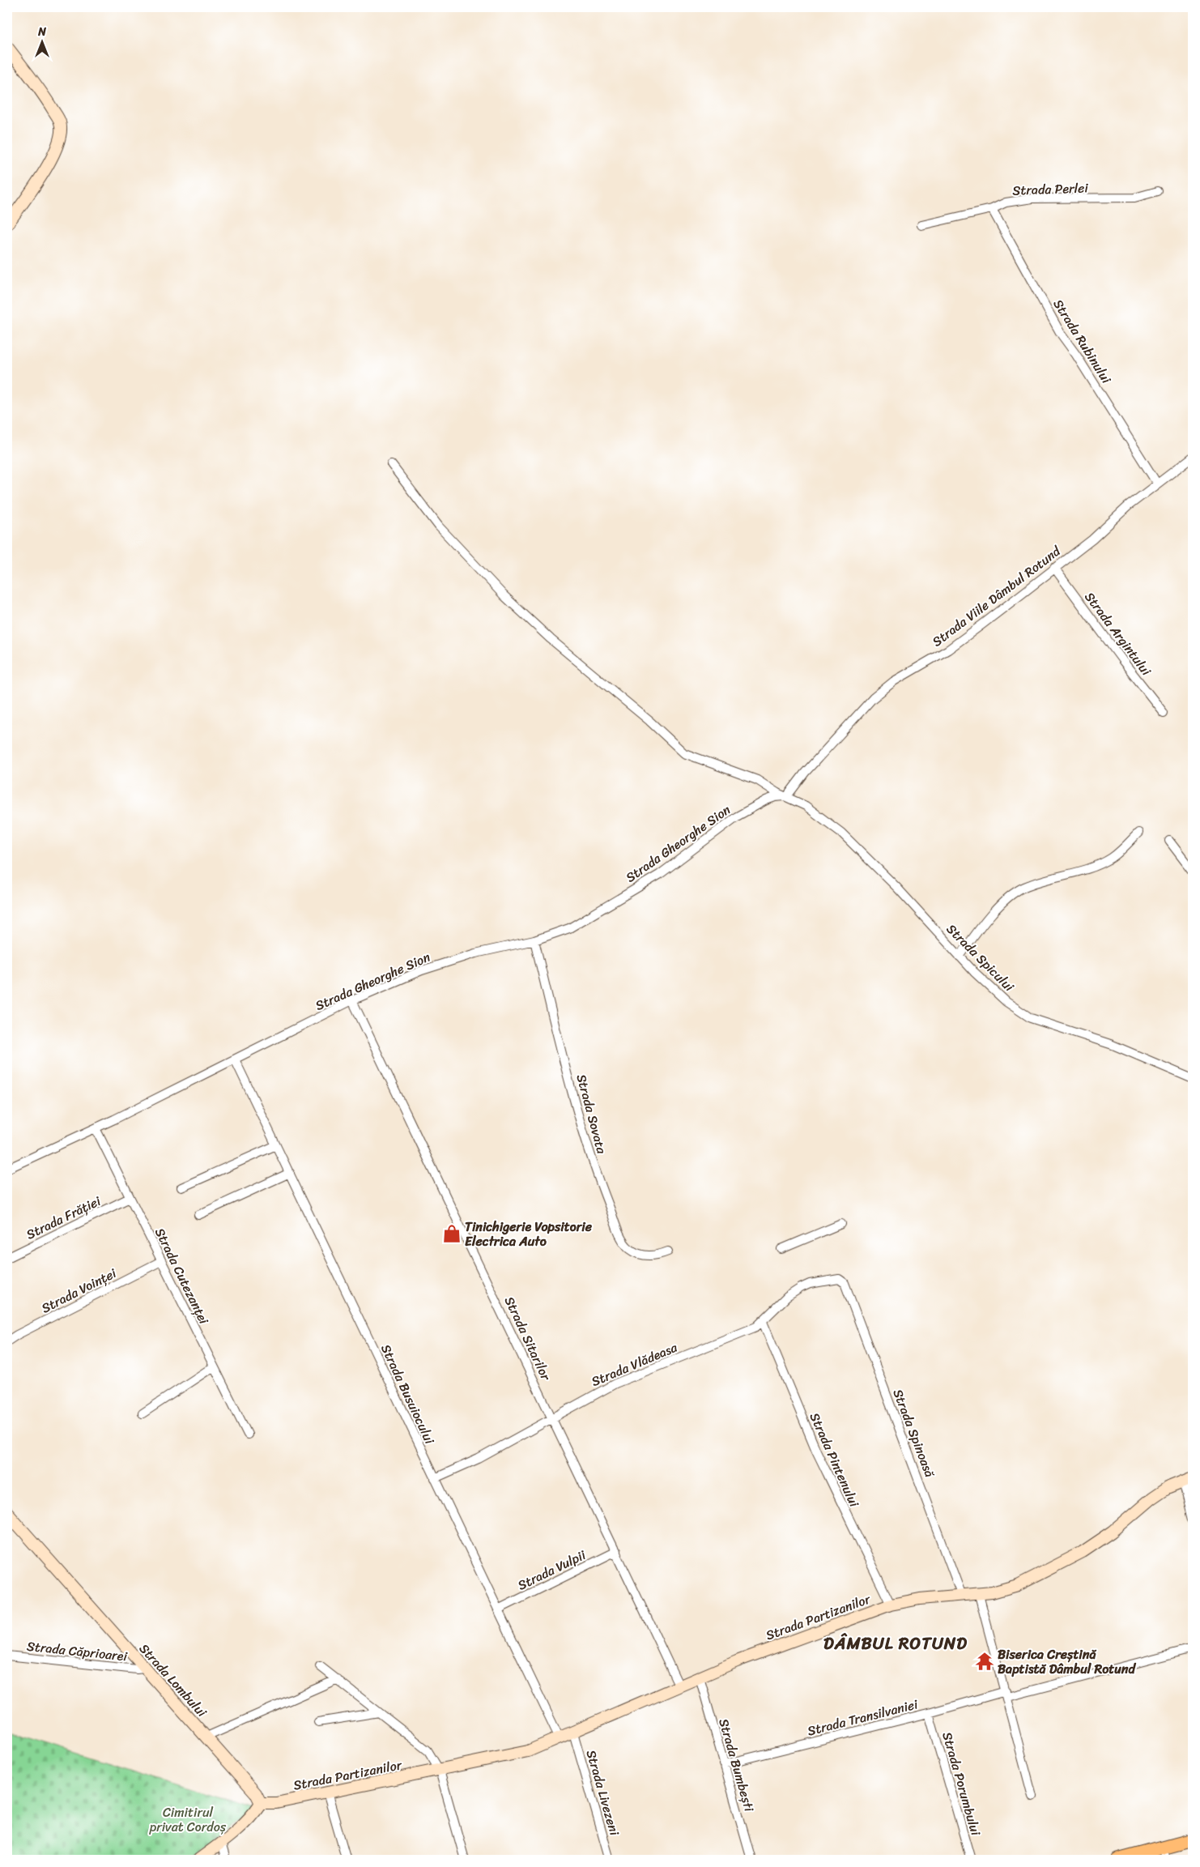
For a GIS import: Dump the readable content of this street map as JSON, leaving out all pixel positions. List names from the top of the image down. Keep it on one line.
{"streets":{"street":["Strada Perlei","Strada Rubinului","Strada Viile Dâmbul Rotund","Strada Argintului","Strada Gheorghe Sion","Strada Spicului","Strada Sovata","Strada Frăției","Strada Cutezanței","Strada Voinței","Strada Sitarilor","Strada Vlădeasa","Strada Busuiocului","Strada Spinoasă","Strada Pintenului","Strada Vulpii","Strada Partizanilor","Strada Căprioarei","Strada Lombului","Strada Transilvaniei","Strada Bumbești","Strada Porumbului","Strada Livezeni"]},"crossings":[["Strada Perlei","Strada Rubinului"],["Strada Rubinului","Strada Viile Dâmbul Rotund"],["Strada Viile Dâmbul Rotund","Strada Argintului"],["Strada Viile Dâmbul Rotund","Strada Gheorghe Sion"],["Strada Viile Dâmbul Rotund","Strada Spicului"],["Strada Gheorghe Sion","Strada Spicului"],["Strada Gheorghe Sion","Strada Sovata"],["Strada Gheorghe Sion","Strada Cutezanței"],["Strada Gheorghe Sion","Strada Sitarilor"],["Strada Gheorghe Sion","Strada Busuiocului"],["Strada Frăției","Strada Cutezanței"],["Strada Cutezanței","Strada Voinței"],["Strada Sitarilor","Strada Vlădeasa"],["Strada Sitarilor","Strada Vulpii"],["Strada Sitarilor","Strada Partizanilor"],["Strada Vlădeasa","Strada Busuiocului"],["Strada Vlădeasa","Strada Spinoasă"],["Strada Vlădeasa","Strada Pintenului"],["Strada Busuiocului","Strada Vulpii"],["Strada Busuiocului","Strada Partizanilor"],["Strada Spinoasă","Strada Partizanilor"],["Strada Pintenului","Strada Partizanilor"],["Strada Partizanilor","Strada Lombului"],["Strada Partizanilor","Strada Bumbești"],["Strada Partizanilor","Strada Livezeni"],["Strada Căprioarei","Strada Lombului"],["Strada Transilvaniei","Strada Bumbești"],["Strada Transilvaniei","Strada Porumbului"]],"districts":["DÂMBUL ROTUND"],"parks":["Cimitirul privat Cordoș"],"places":{"shop":["Tinichigerie Vopsitorie Electrica Auto"],"temple":["Biserica Creștină Baptistă Dâmbul Rotund"]},"north":"top"}
